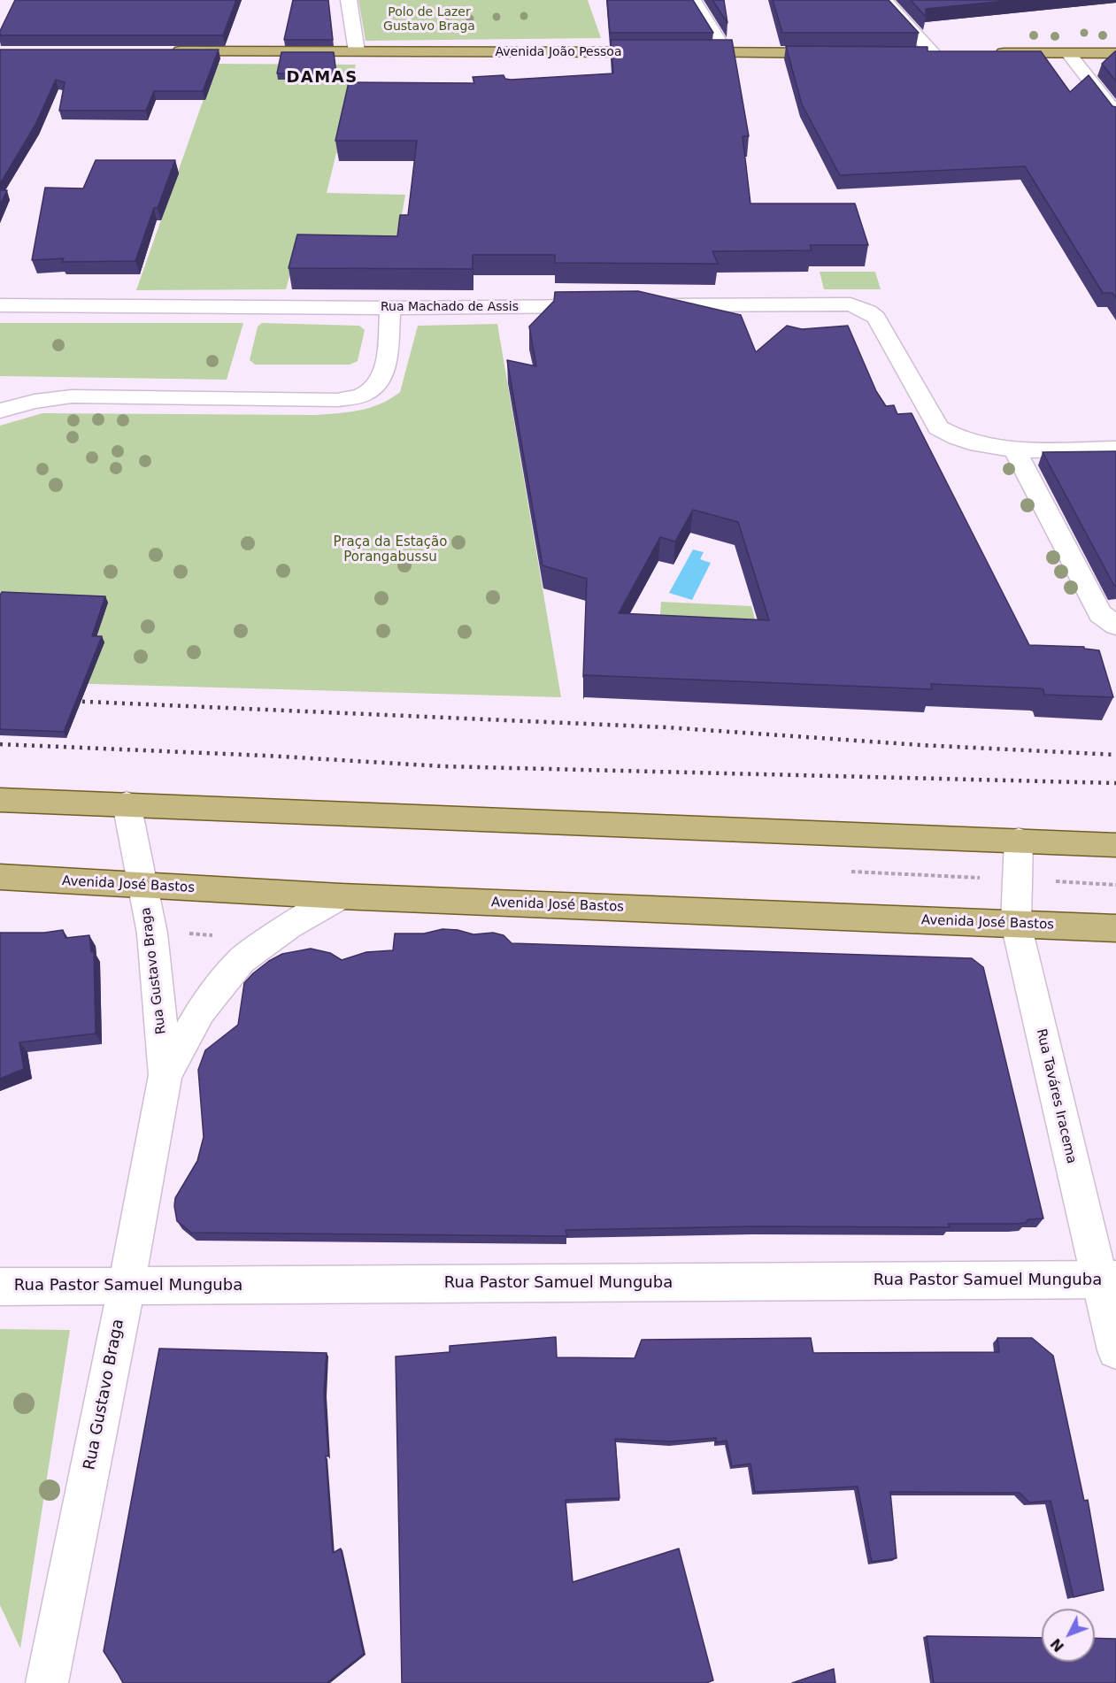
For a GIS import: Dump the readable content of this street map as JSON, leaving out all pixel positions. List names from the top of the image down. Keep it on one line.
{"streets":{"main road":["Avenida João Pessoa","Avenida José Bastos"],"street":["Rua Machado de Assis","Rua Gustavo Braga","Rua Taváres Iracema","Rua Pastor Samuel Munguba"]},"crossings":[["Avenida José Bastos","Rua Gustavo Braga"],["Avenida José Bastos","Rua Taváres Iracema"],["Rua Gustavo Braga","Rua Pastor Samuel Munguba"],["Rua Taváres Iracema","Rua Pastor Samuel Munguba"]],"districts":["DAMAS"],"parks":["Polo de Lazer Gustavo Braga","Praça da Estação Porangabussu"],"north":"bottom left"}
